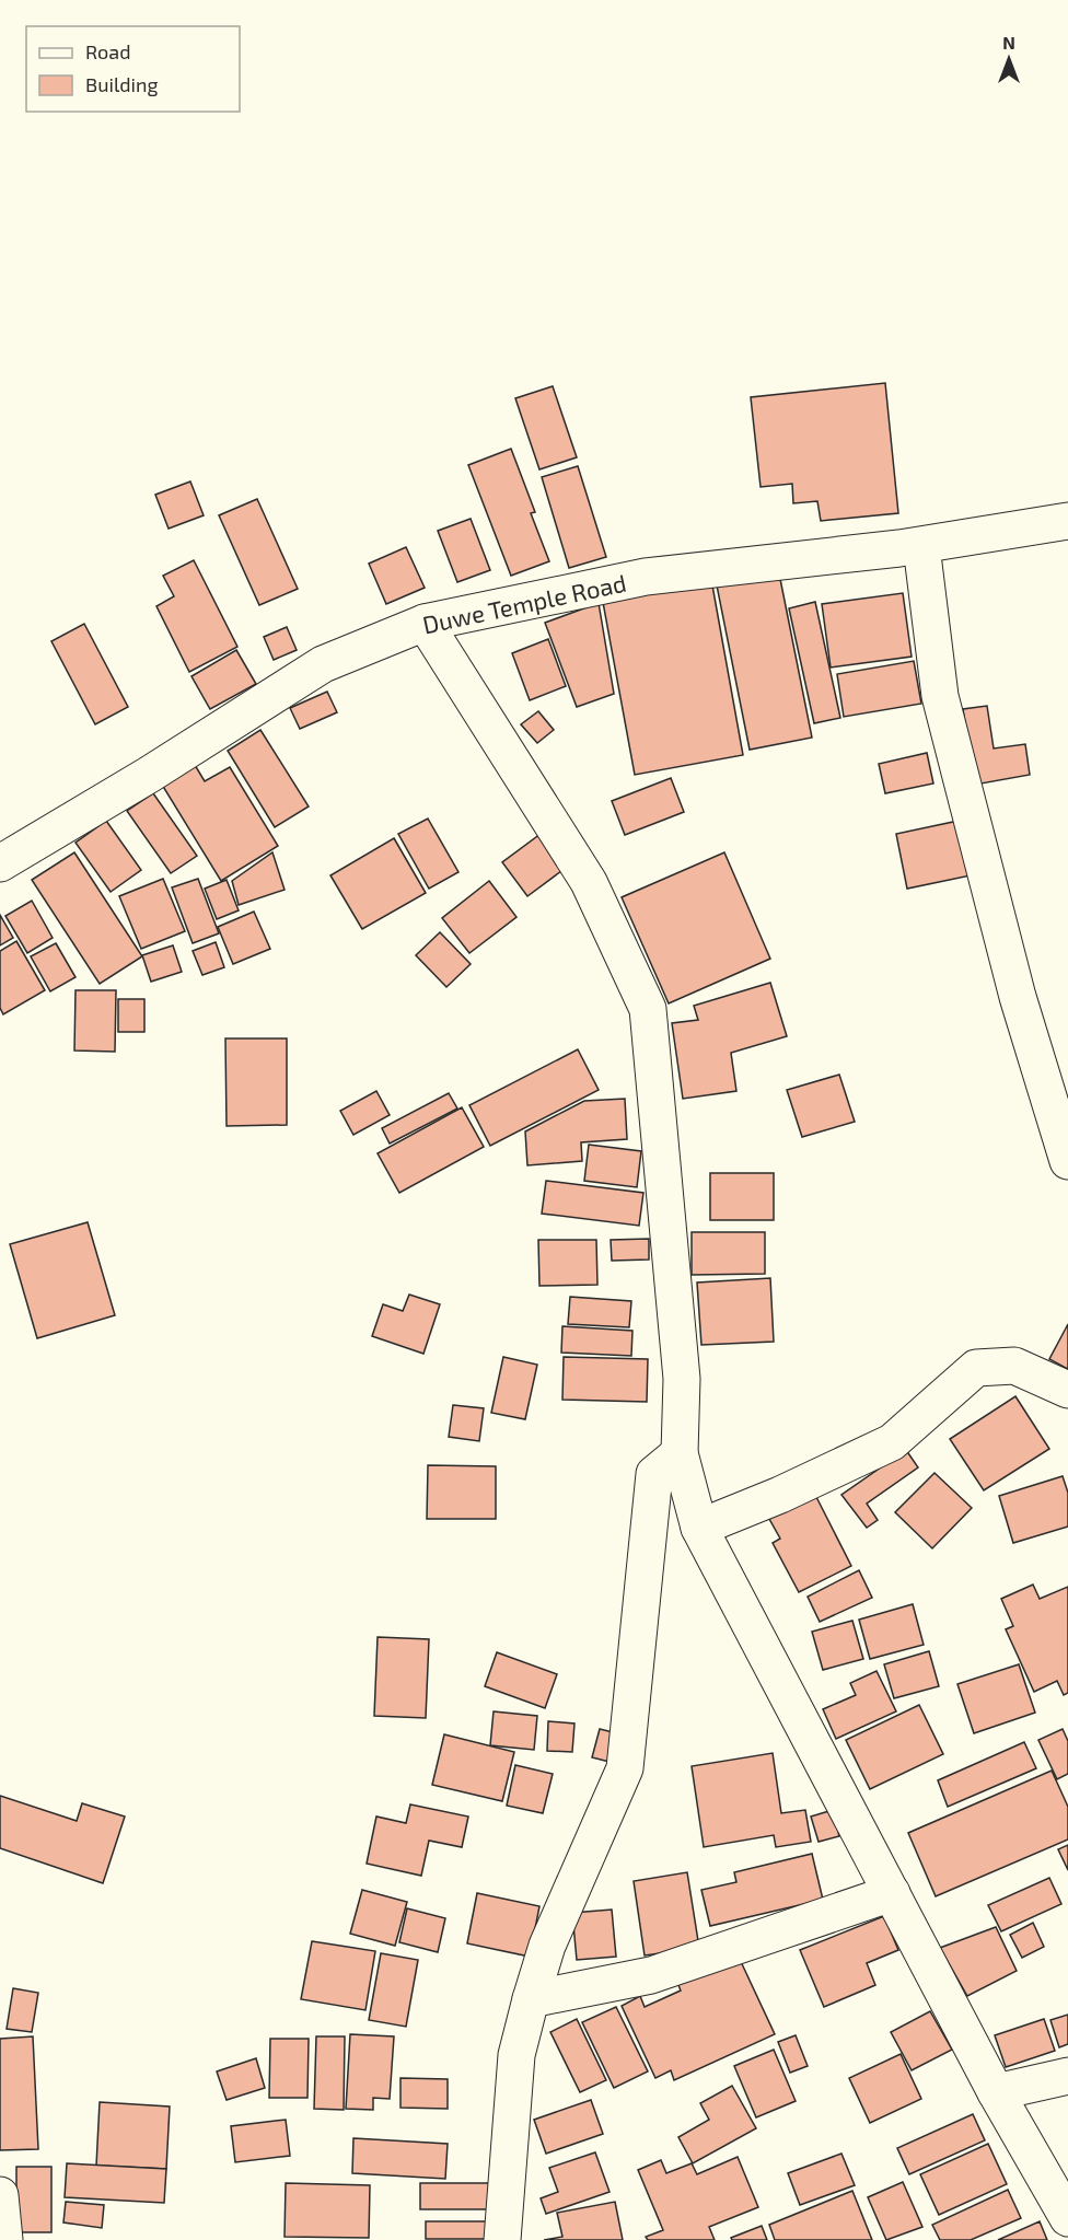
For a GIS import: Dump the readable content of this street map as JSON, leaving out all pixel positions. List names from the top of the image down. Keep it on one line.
{"streets":{"street":["Duwe Temple Road"]},"legend":["Road","Building"],"north":"top"}
